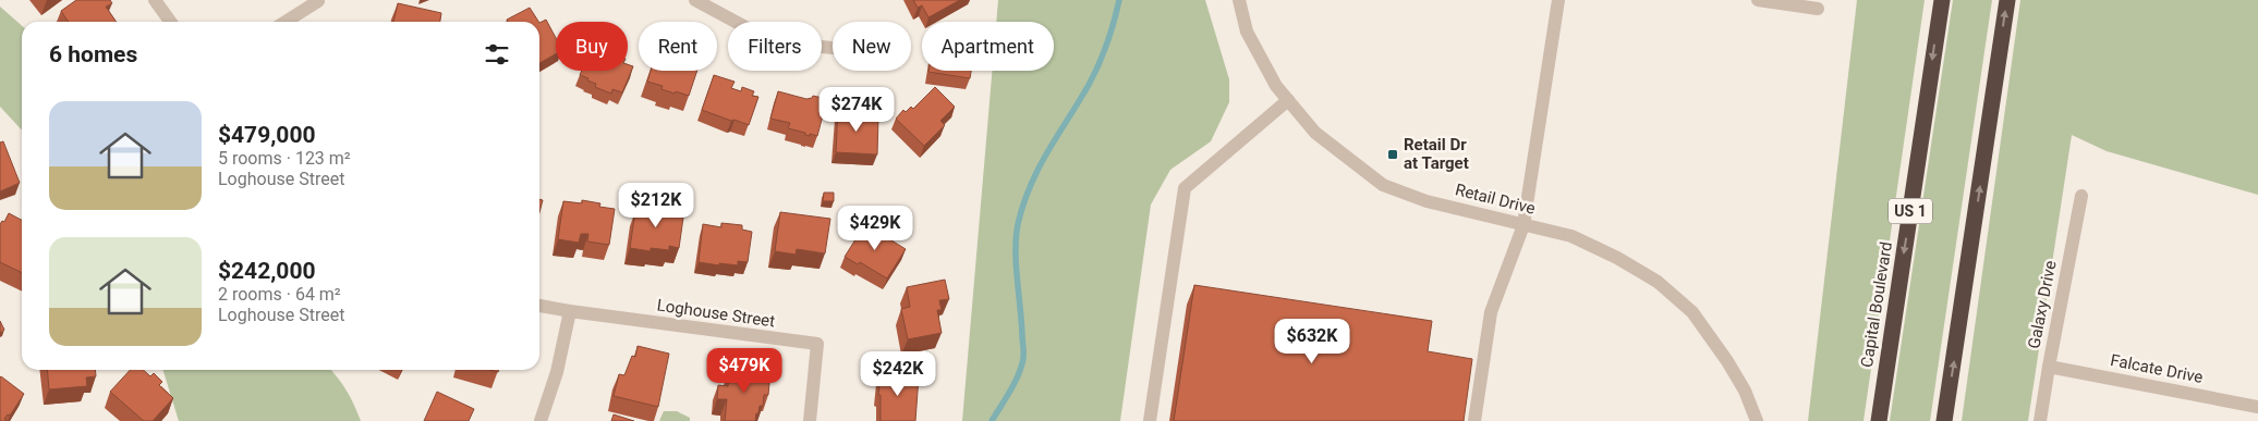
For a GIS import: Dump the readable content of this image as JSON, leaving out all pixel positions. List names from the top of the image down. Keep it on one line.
{"streets":{"highway":["US 1","Capital Boulevard"],"street":["Retail Drive","Galaxy Drive","Loghouse Street","Falcate Drive"]},"crossings":[["Galaxy Drive","Falcate Drive"]],"places":{"transit":["Retail Dr at Target"]},"page":{"chip":["Buy","Rent","Filters","New","Apartment"],"heading":"6 homes","price":["$274K","$212K","$429K","$632K","$479K","$242K"],"list":[{"name":"$479,000","note":"5 rooms · 123 m² · Loghouse Street"},{"name":"$242,000","note":"2 rooms · 64 m² · Loghouse Street"}]}}
